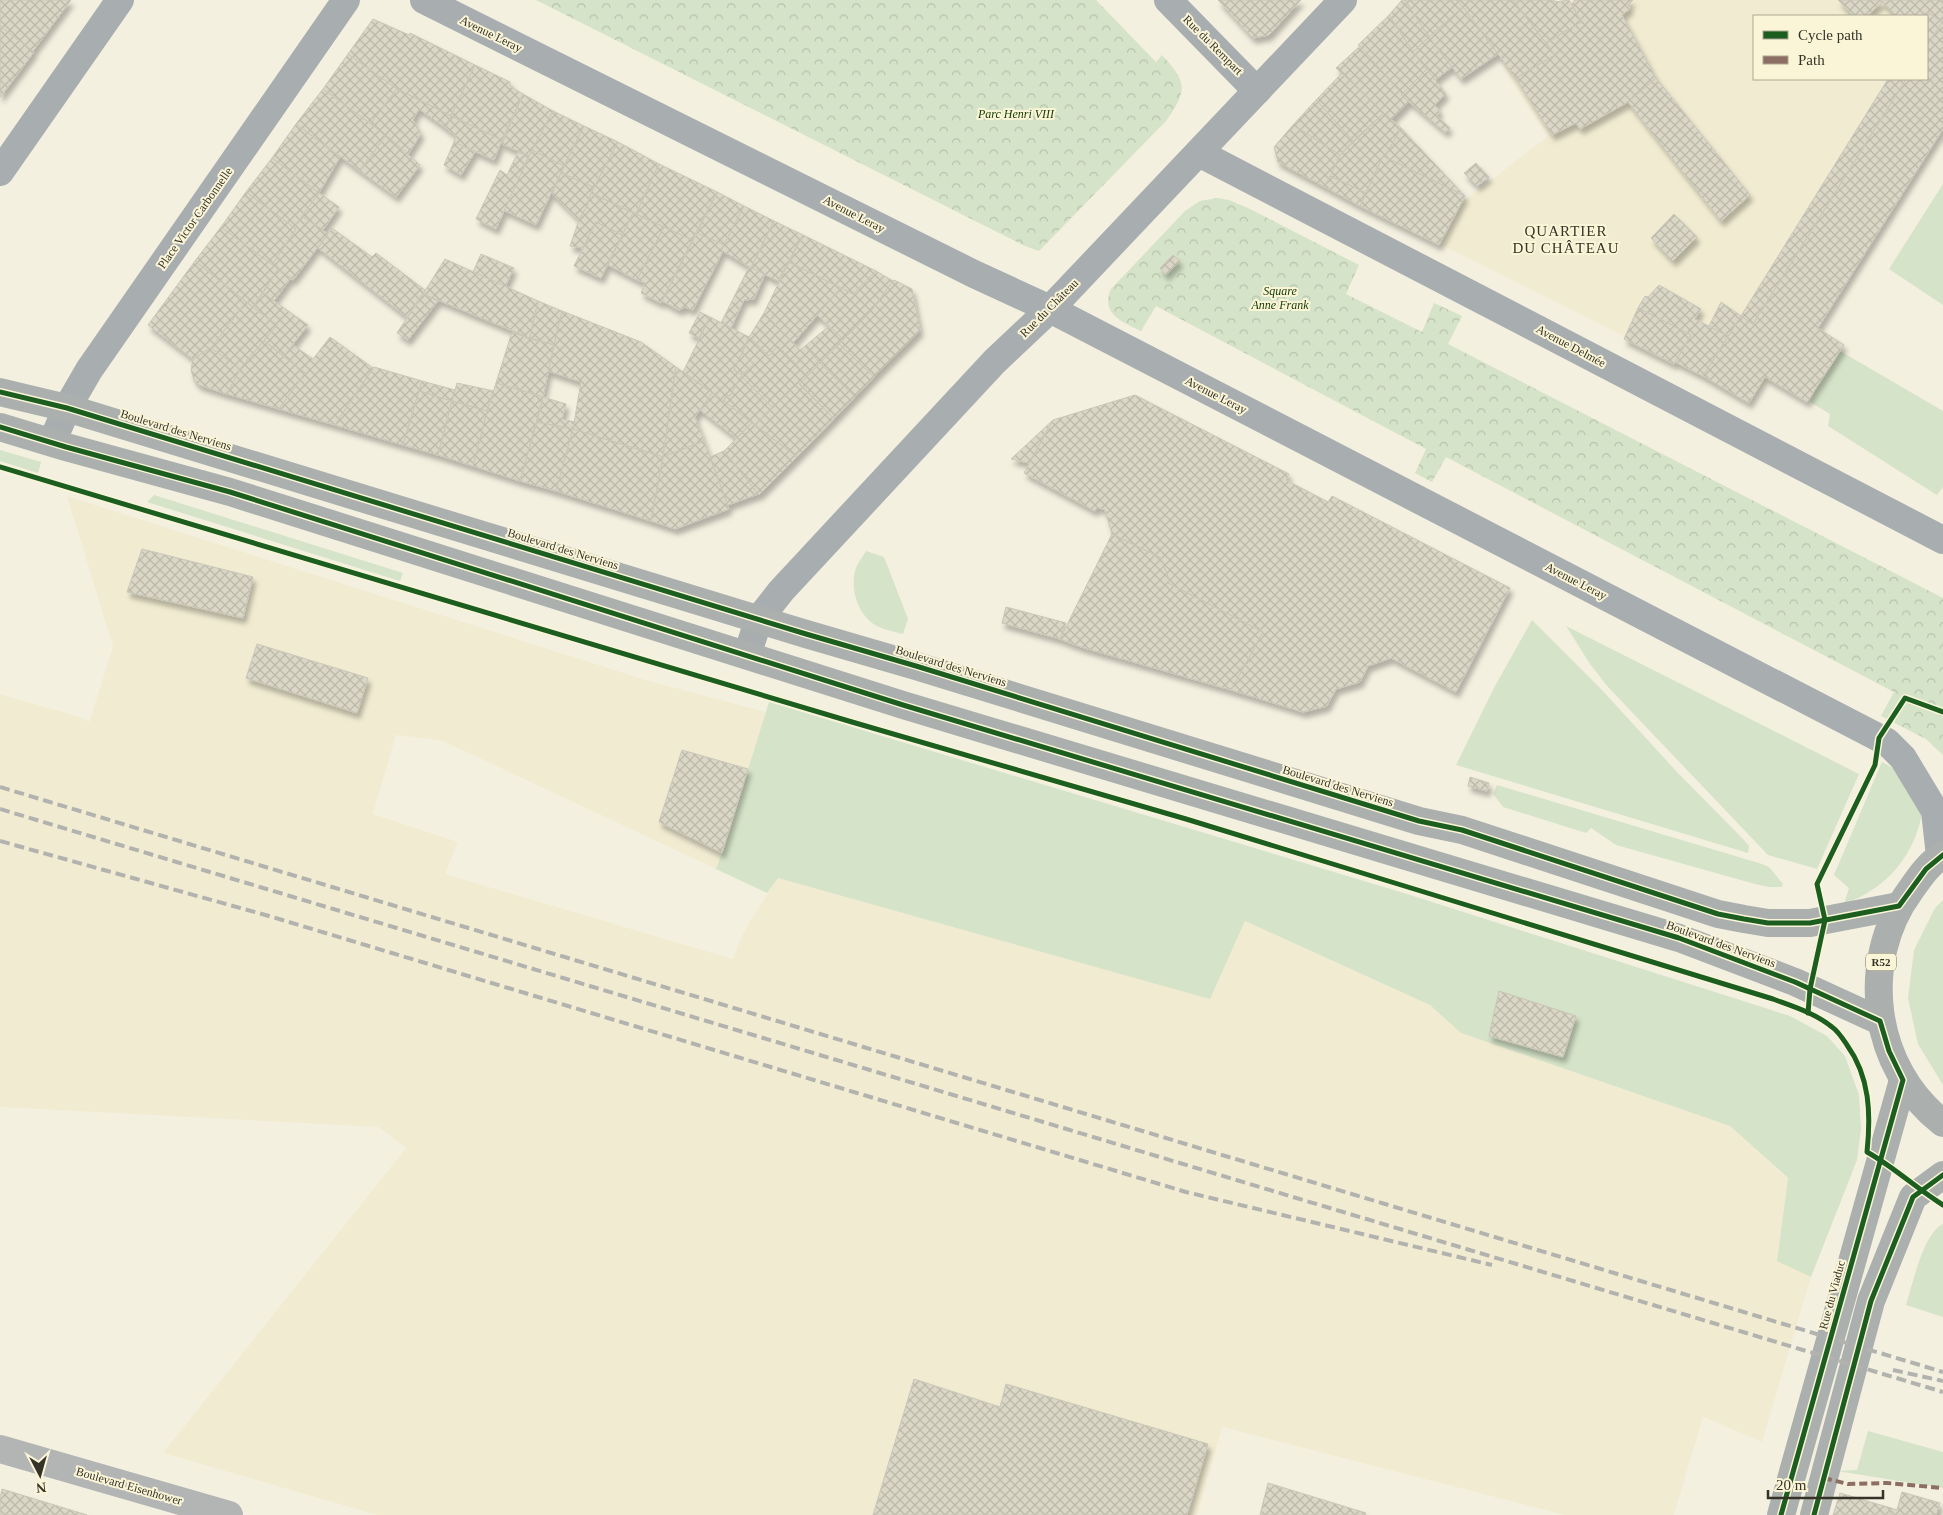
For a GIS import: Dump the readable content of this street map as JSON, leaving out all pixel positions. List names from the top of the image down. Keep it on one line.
{"streets":{"main road":["Boulevard des Nerviens","R52","Rue du Viaduc"],"street":["Avenue Leray","Rue du Rempart","Place Victor Carbonnelle","Rue du Château","Avenue Delmée","Boulevard Eisenhower"]},"crossings":[["Avenue Leray","Rue du Château"],["Avenue Leray","R52"],["Rue du Rempart","Rue du Château"],["Place Victor Carbonnelle","Boulevard des Nerviens"],["Rue du Château","Avenue Delmée"],["Rue du Château","Boulevard des Nerviens"],["Boulevard des Nerviens","R52"],["R52","Rue du Viaduc"]],"districts":["QUARTIER DU CHÂTEAU"],"parks":["Parc Henri VIII","Square Anne Frank"],"legend":["Cycle path","Path"],"scale_bar":"20 m","north":"bottom"}
